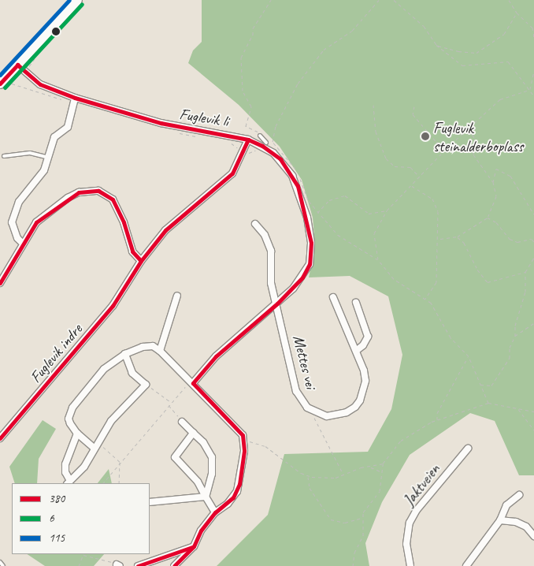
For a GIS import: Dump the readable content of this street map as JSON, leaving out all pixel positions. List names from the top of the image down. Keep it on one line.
{"streets":{"street":["Fuglevik li","Fuglevik indre","Mettes vei","Jaktveien"]},"crossings":[["Fuglevik li","Fuglevik indre"],["Fuglevik li","Mettes vei"]],"places":["Fuglevik steinalderboplass"],"lines":["transit line 115","transit line 6","transit line 380"],"legend":["380","6","115"]}
